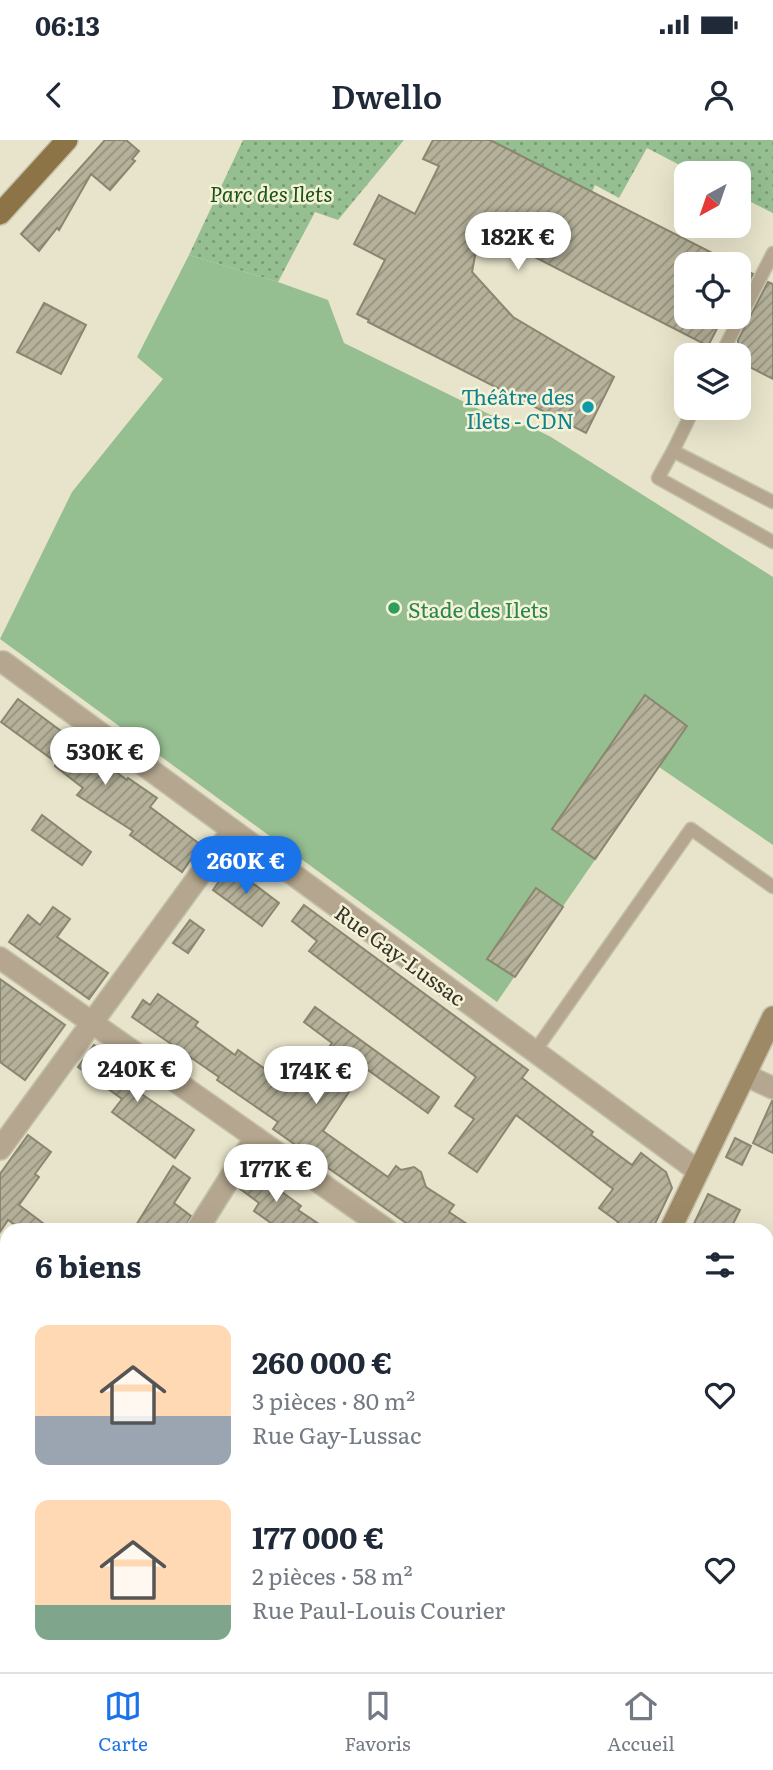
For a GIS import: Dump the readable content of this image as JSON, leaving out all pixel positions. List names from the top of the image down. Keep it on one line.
{"streets":{"street":["Rue Gay-Lussac"]},"parks":["Parc des Ilets"],"places":["Théâtre des Ilets - CDN","Stade des Ilets"],"north":"bottom left","page":{"status":"06:13","header":"Dwello","price":["182K €","530K €","260K €","240K €","174K €","177K €"],"heading":"6 biens","list":[{"name":"260 000 €","note":"3 pièces · 80 m² · Rue Gay-Lussac"},{"name":"177 000 €","note":"2 pièces · 58 m² · Rue Paul-Louis Courier"}],"tabs":["Carte","Favoris","Accueil"]}}
